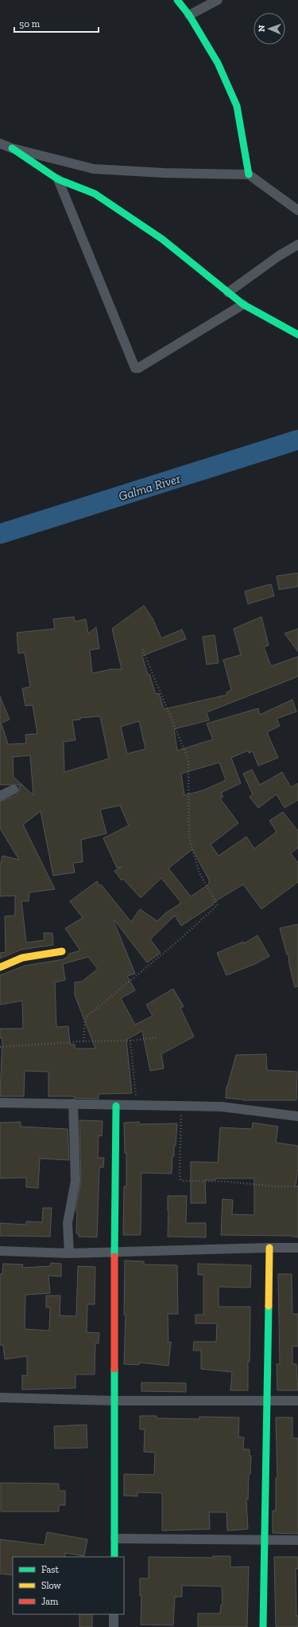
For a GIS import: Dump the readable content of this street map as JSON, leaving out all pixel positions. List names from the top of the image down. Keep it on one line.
{"water":["Galma River"],"legend":["Fast","Slow","Jam"],"scale_bar":"50 m","north":"left"}
